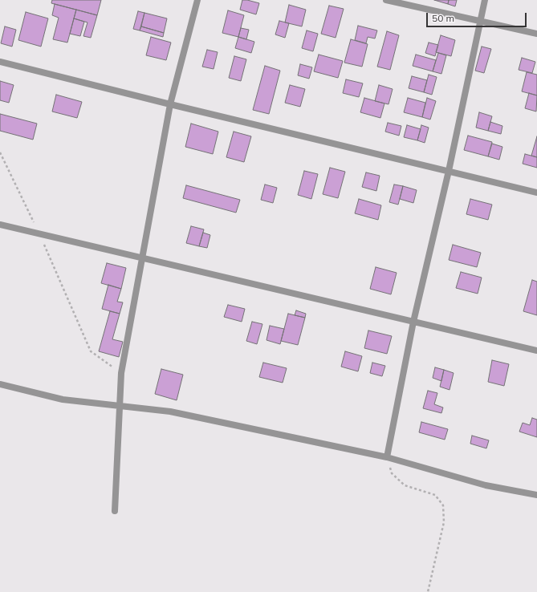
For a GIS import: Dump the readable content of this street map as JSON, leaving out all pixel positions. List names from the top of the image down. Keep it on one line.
{"scale_bar":"50 m"}
